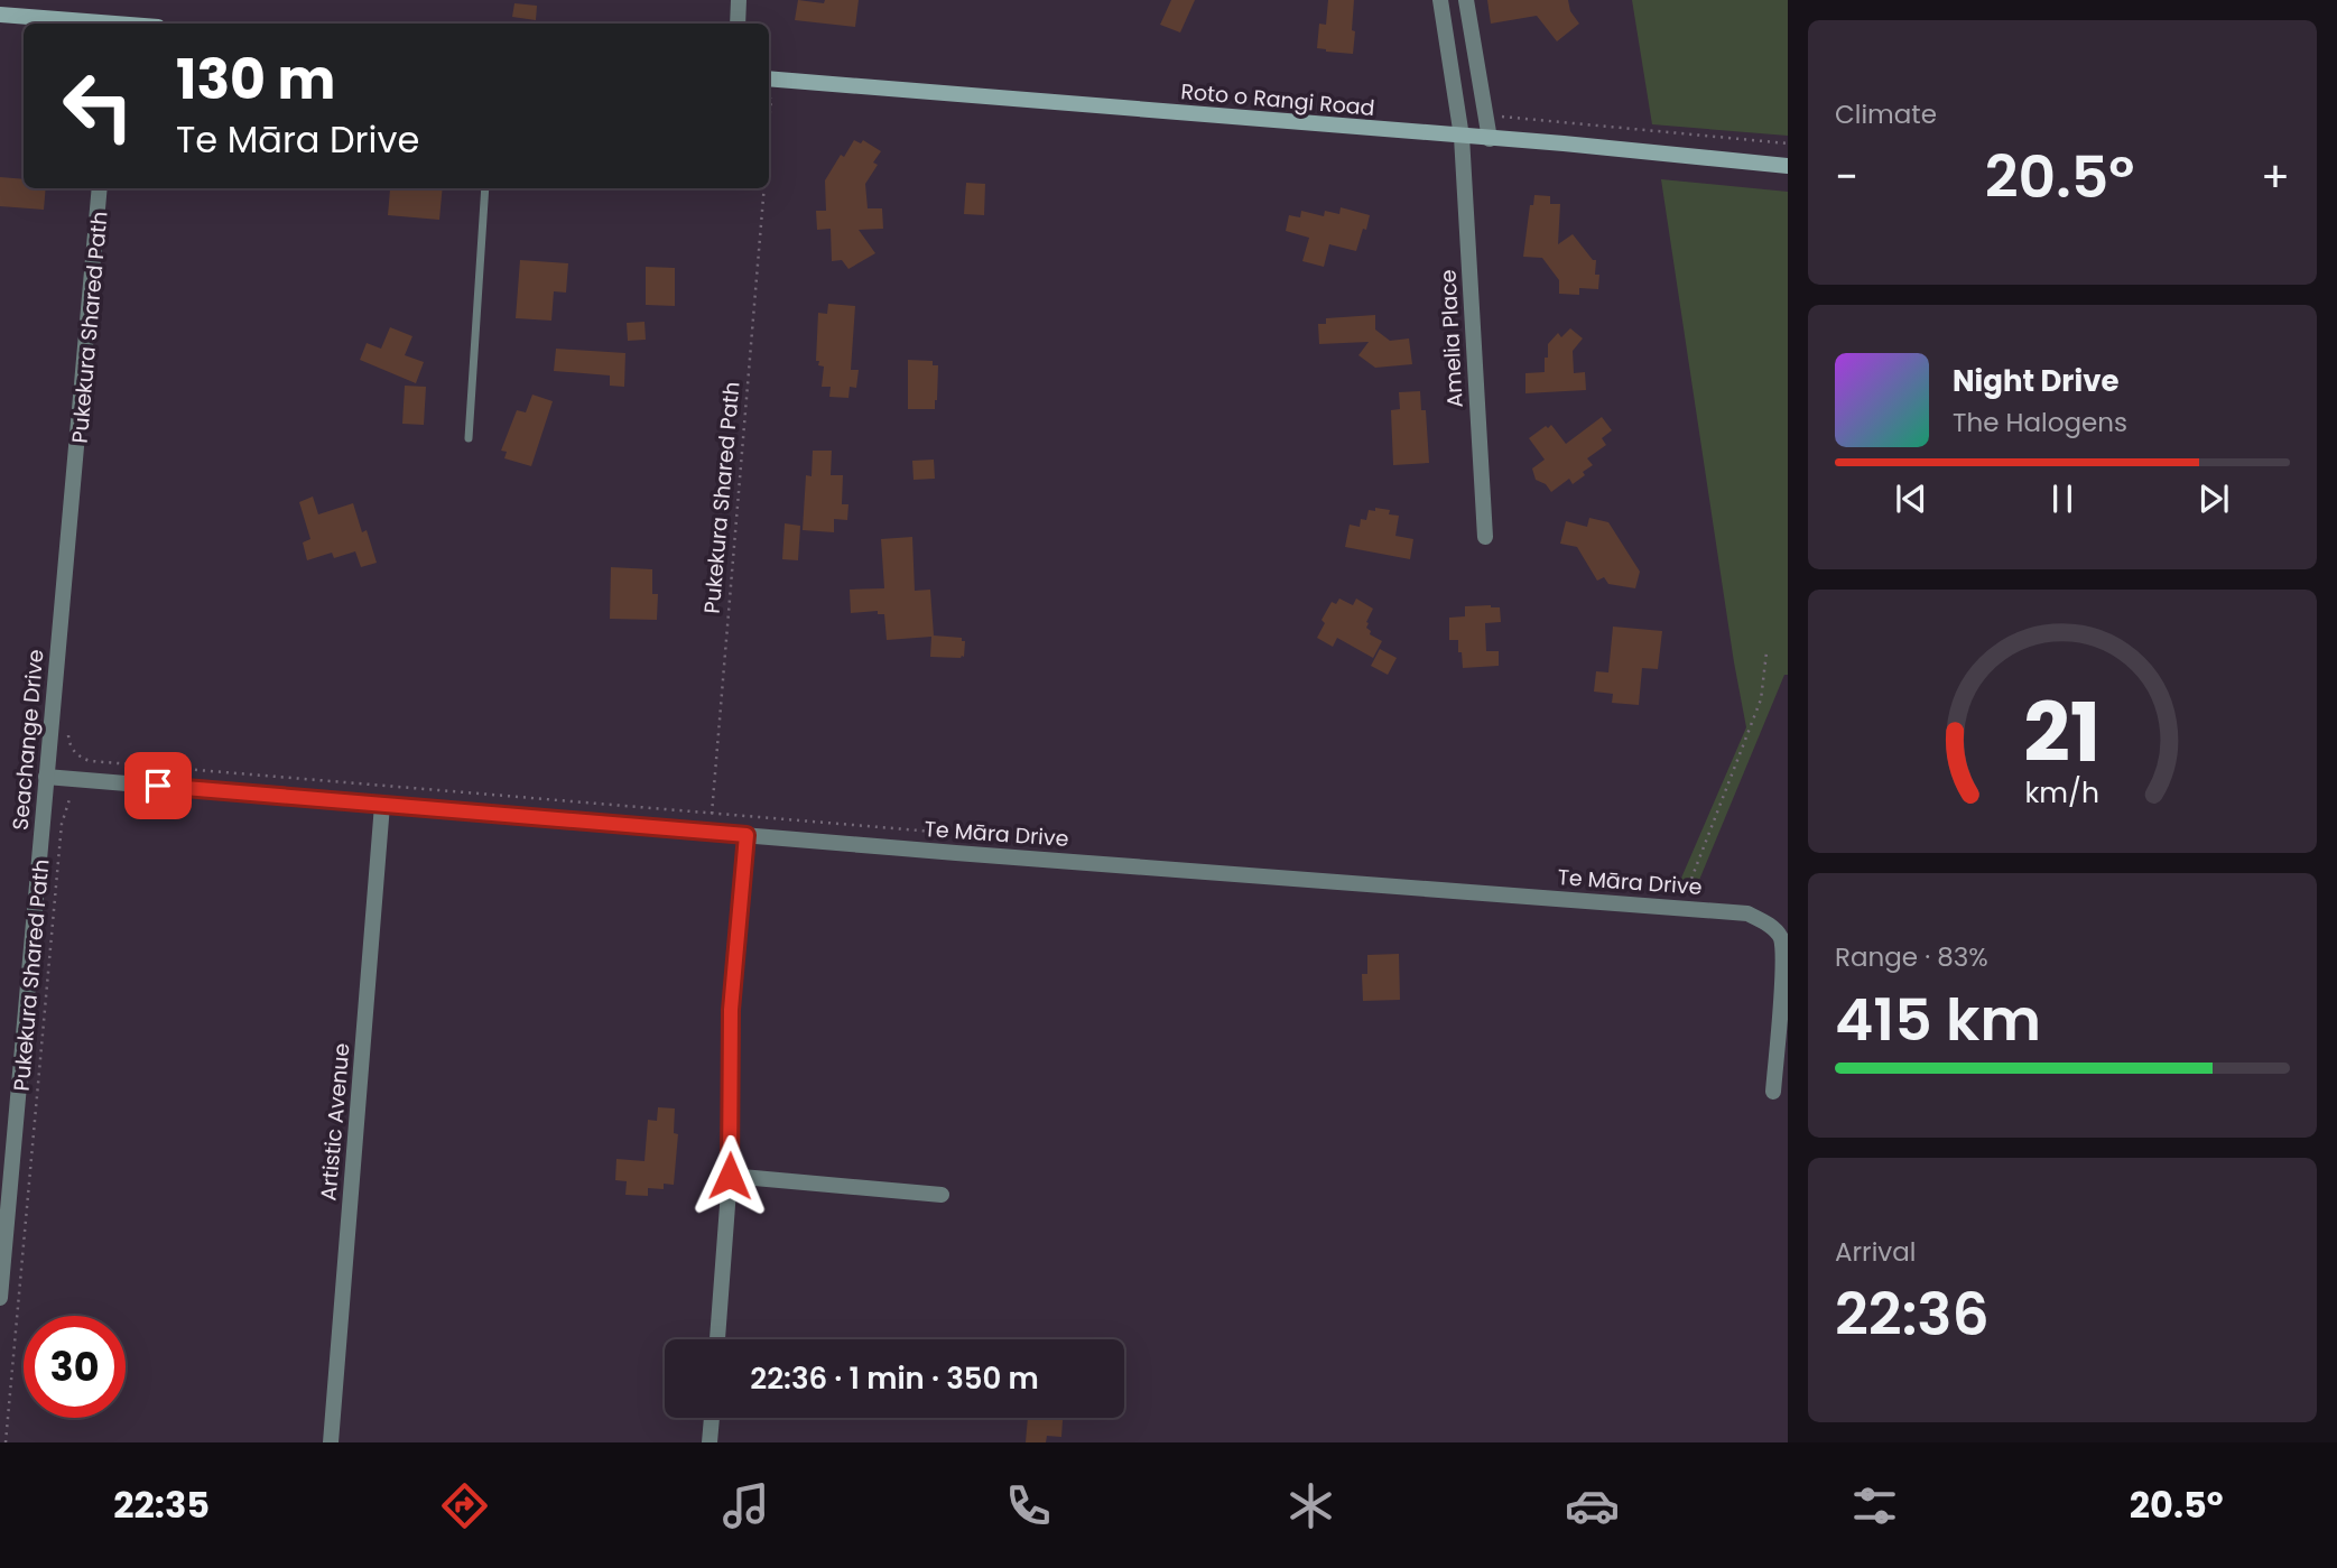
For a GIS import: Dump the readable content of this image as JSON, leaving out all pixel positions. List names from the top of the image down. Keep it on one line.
{"streets":{"street":["Roto o Rangi Road","Amelia Place","Seachange Drive","Te Māra Drive","Artistic Avenue"],"path":["Pukekura Shared Path"]},"crossings":[["Roto o Rangi Road","Amelia Place"],["Seachange Drive","Te Māra Drive"],["Te Māra Drive","Artistic Avenue"]],"page":{"tile":["Climate",["Range · 83%","415 km"],["Arrival","22:36"]],"turn":["130 m","Te Māra Drive"],"heat":["−","20.5°","+"],"song":["Night Drive","The Halogens"],"limit":"30","trip":"22:36 · 1 min · 350 m","tabs":["22:35","20.5°"],"gauge":["21","km/h"]}}
